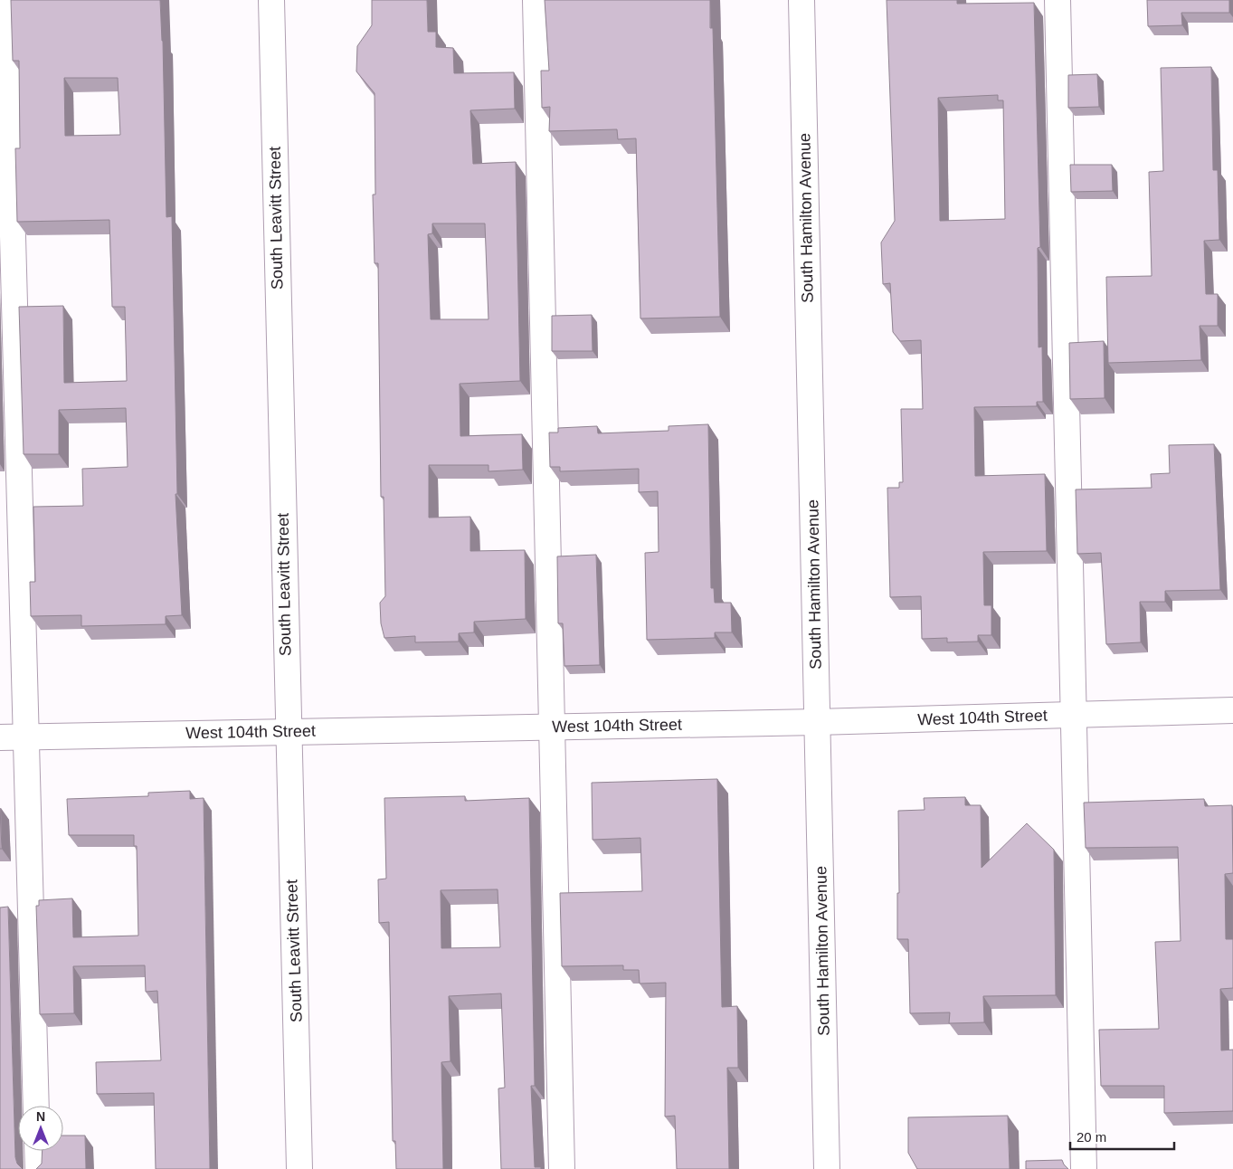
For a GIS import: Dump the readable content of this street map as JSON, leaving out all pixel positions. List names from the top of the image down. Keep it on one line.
{"streets":{"street":["South Leavitt Street","South Hamilton Avenue","West 104th Street"]},"crossings":[["South Leavitt Street","West 104th Street"],["South Hamilton Avenue","West 104th Street"]],"scale_bar":"20 m","north":"top"}
